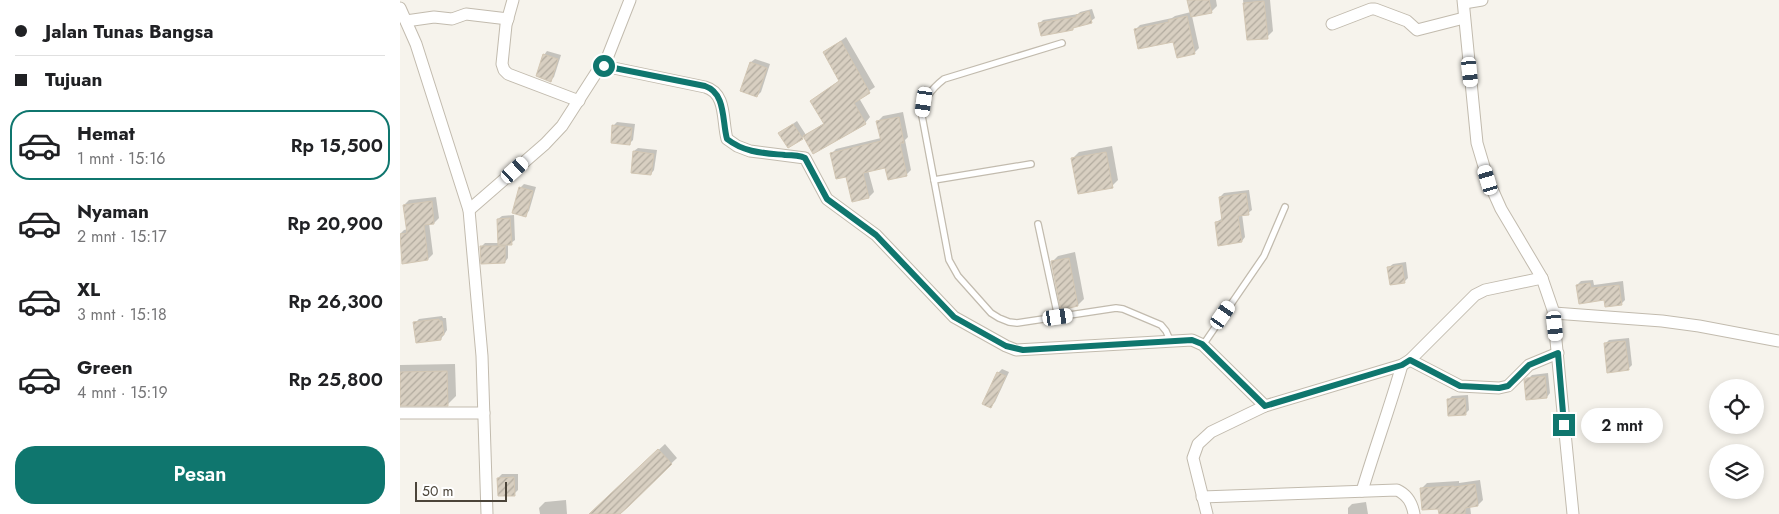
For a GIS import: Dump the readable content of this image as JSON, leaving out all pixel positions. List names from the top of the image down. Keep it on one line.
{"scale_bar":"50 m","page":{"banner":["Jalan Tunas Bangsa","Tujuan"],"list":[{"name":"Hemat","note":"1 mnt · 15:16","value":"Rp 15,500"},{"name":"Nyaman","note":"2 mnt · 15:17","value":"Rp 20,900"},{"name":"XL","note":"3 mnt · 15:18","value":"Rp 26,300"},{"name":"Green","note":"4 mnt · 15:19","value":"Rp 25,800"}],"bubble":"2 mnt","buttons":"Pesan","scale":"50 m"}}
